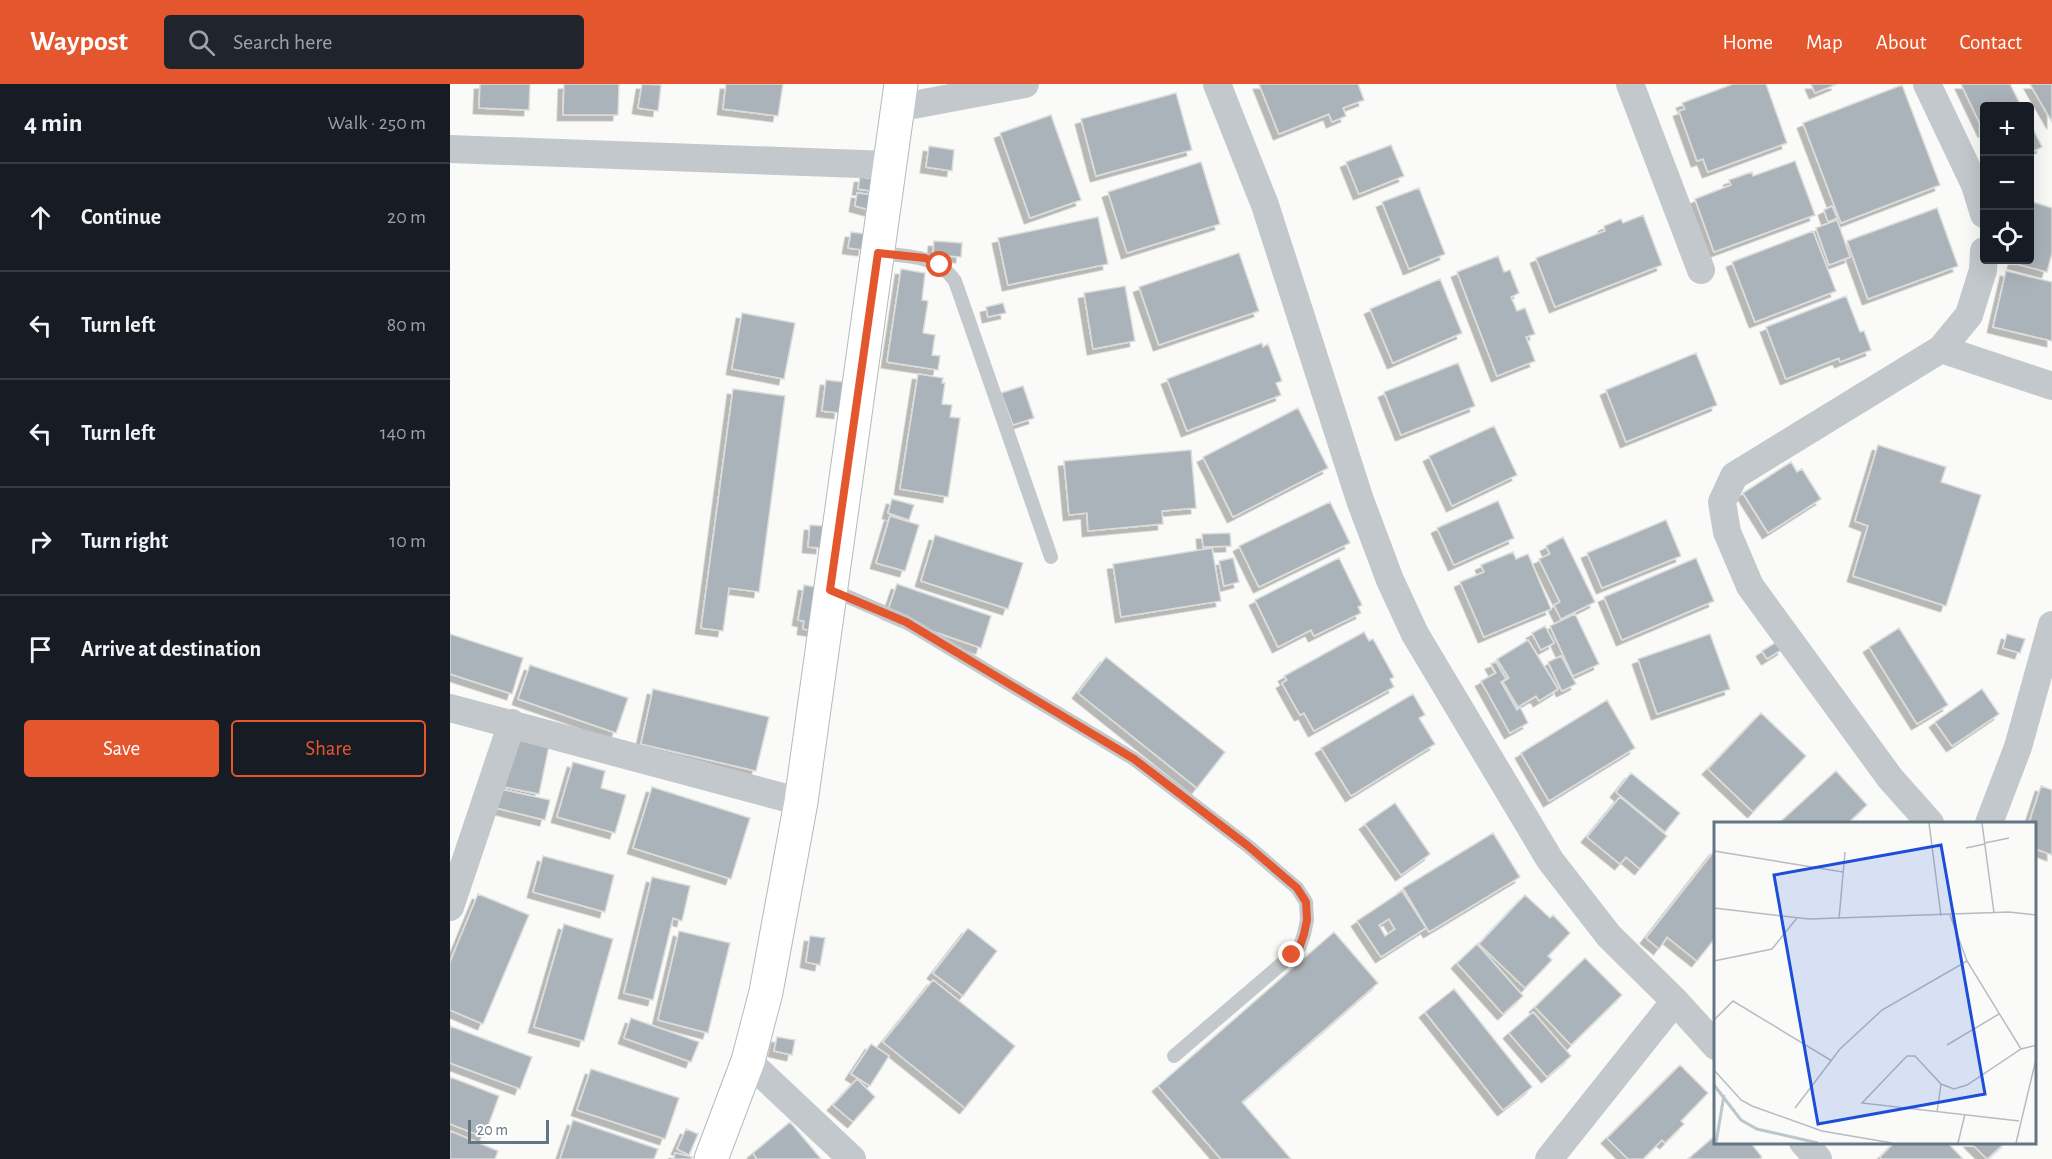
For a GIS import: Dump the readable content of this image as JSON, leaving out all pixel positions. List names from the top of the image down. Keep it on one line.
{"scale_bar":"20 m","page":{"header":"Waypost","search":"Search here","nav":["Home","Map","About","Contact"],"heading":["4 min","Walk · 250 m"],"map_buttons":["+","−"],"list":[["Continue","20 m"],["Turn left","80 m"],["Turn left","140 m"],["Turn right","10 m"],"Arrive at destination"],"buttons":["Save","Share"],"scale":"20 m"}}
